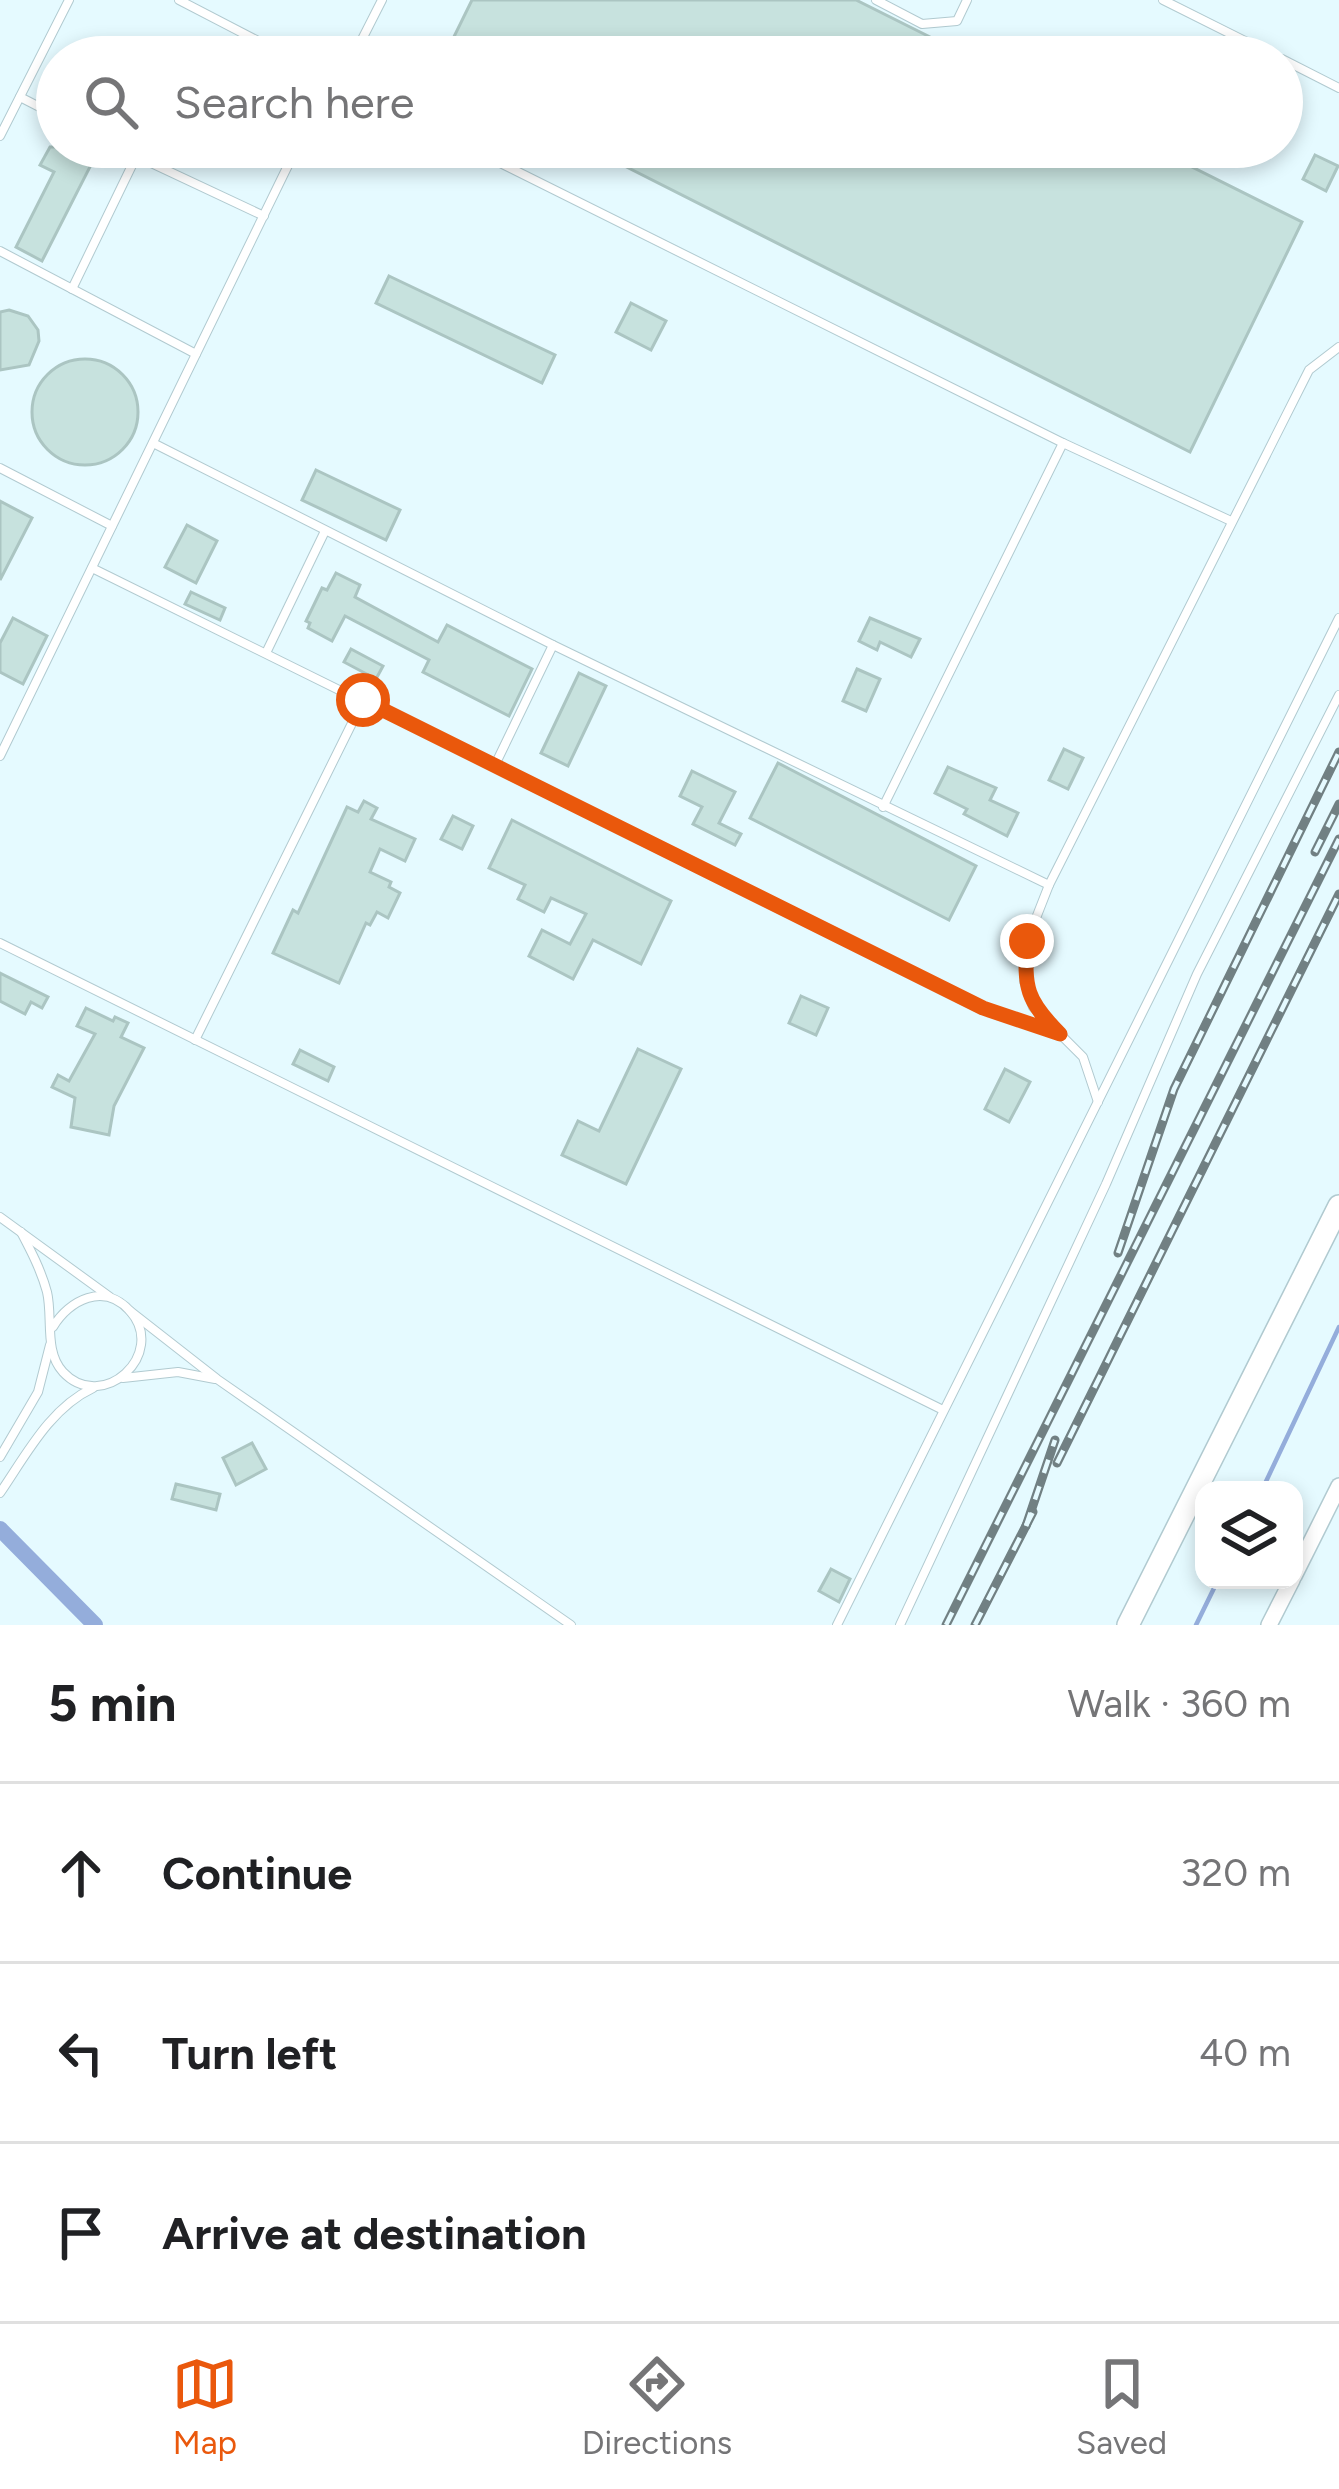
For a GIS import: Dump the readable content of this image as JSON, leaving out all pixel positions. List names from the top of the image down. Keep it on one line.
{"page":{"search":"Search here","heading":["5 min","Walk · 360 m"],"list":[["Continue","320 m"],["Turn left","40 m"],"Arrive at destination"],"nav":["Map","Directions","Saved"]}}
